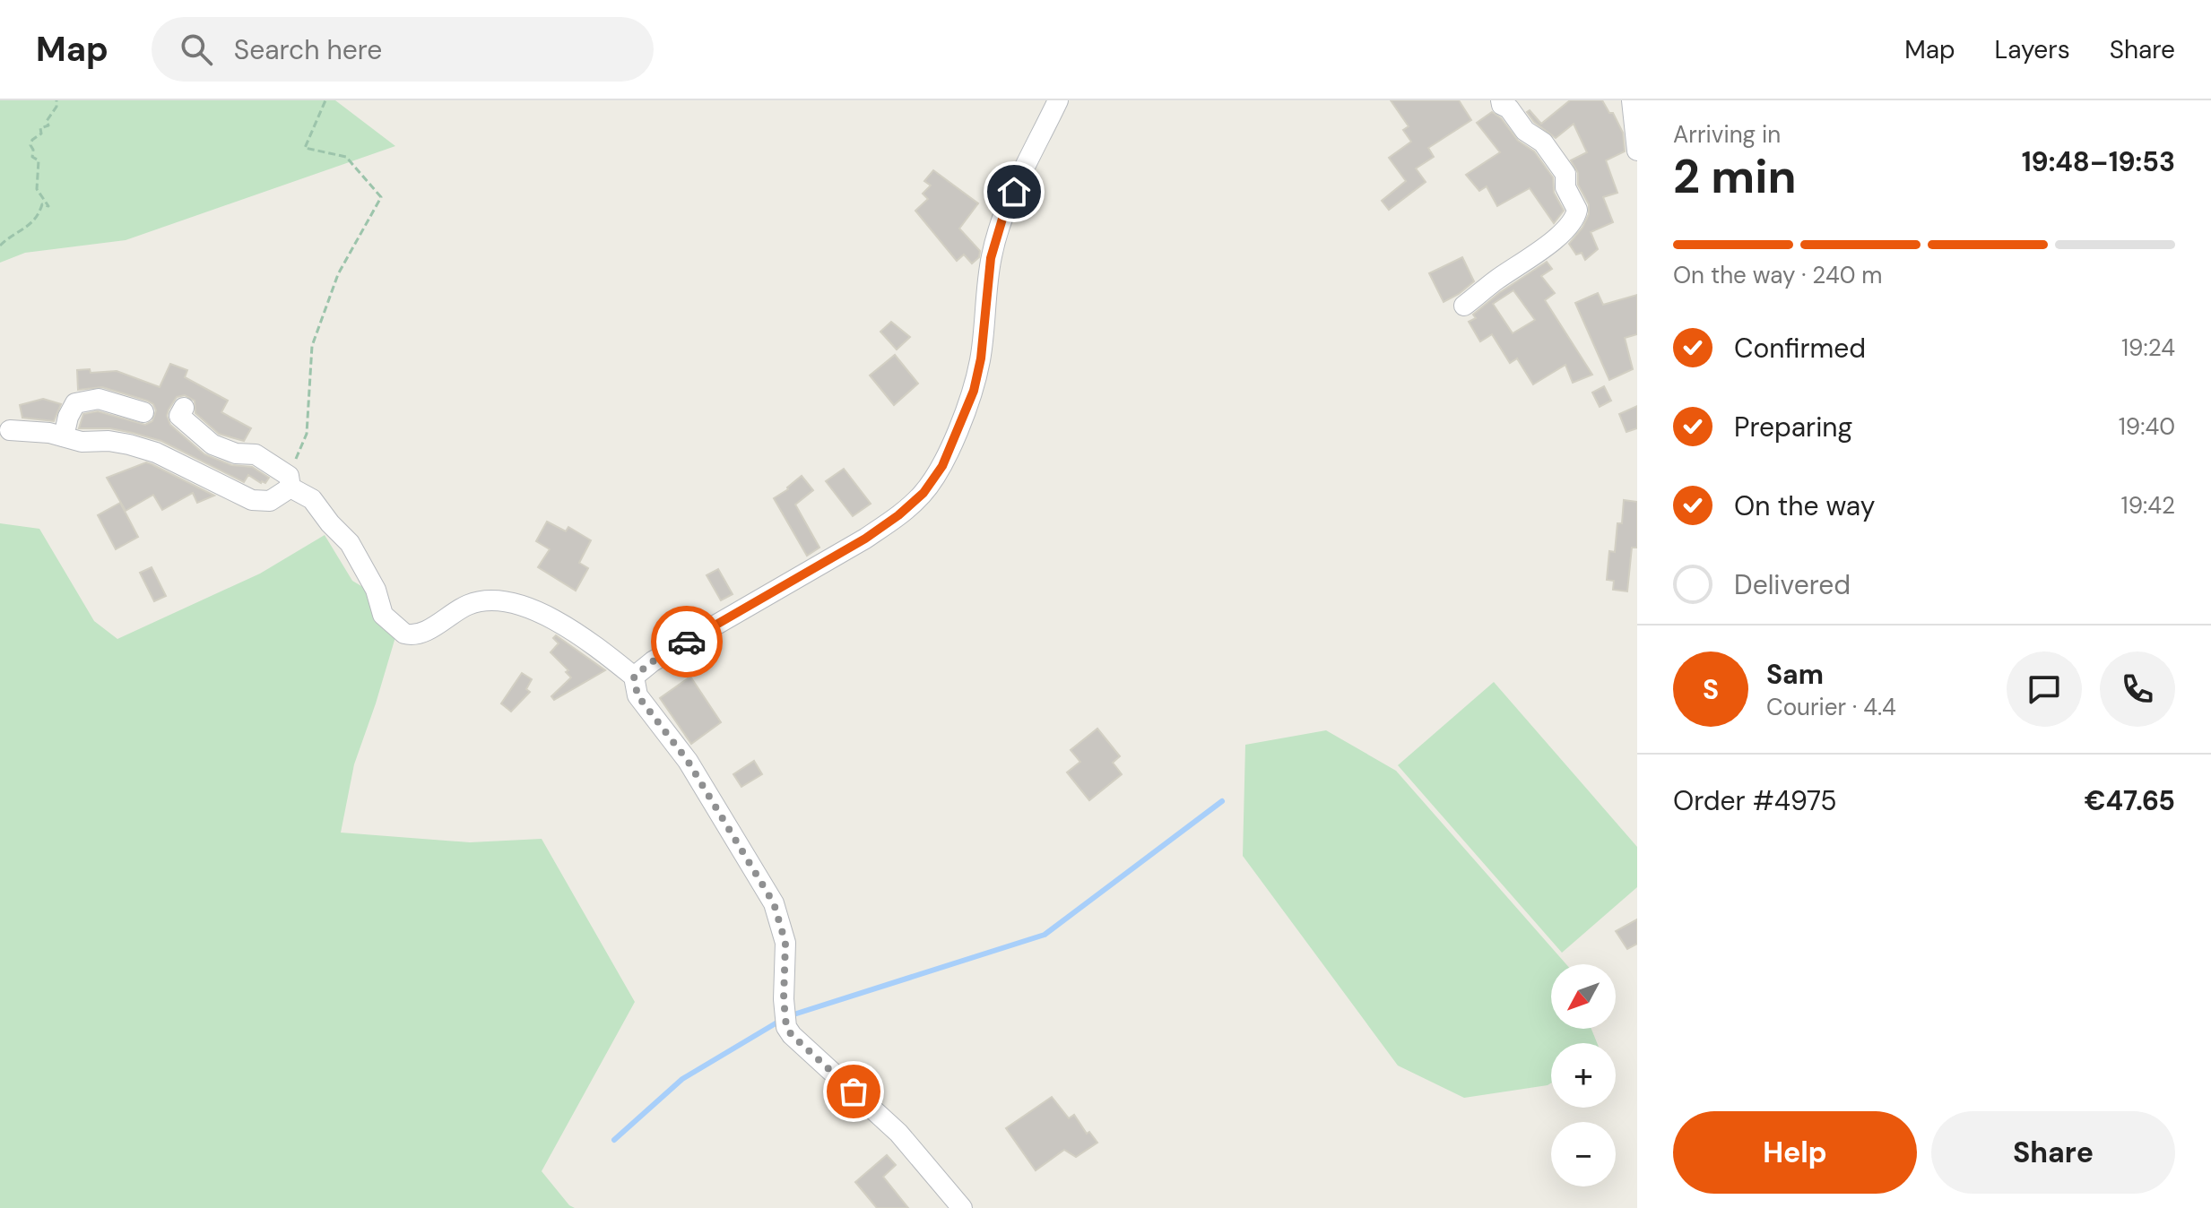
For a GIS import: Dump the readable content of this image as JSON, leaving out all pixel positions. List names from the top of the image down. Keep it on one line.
{"north":"bottom left","page":{"header":"Map","search":"Search here","nav":["Map","Layers","Share"],"heading":["2 min","Arriving in","19:48–19:53"],"panel":["Sam","Courier · 4.4","Order #4975","€47.65"],"bar":"On the way · 240 m","list":[["Confirmed","19:24"],["Preparing","19:40"],["On the way","19:42"],"Delivered"],"round":"S","map_buttons":["+","−"],"buttons":["Help","Share"]}}
